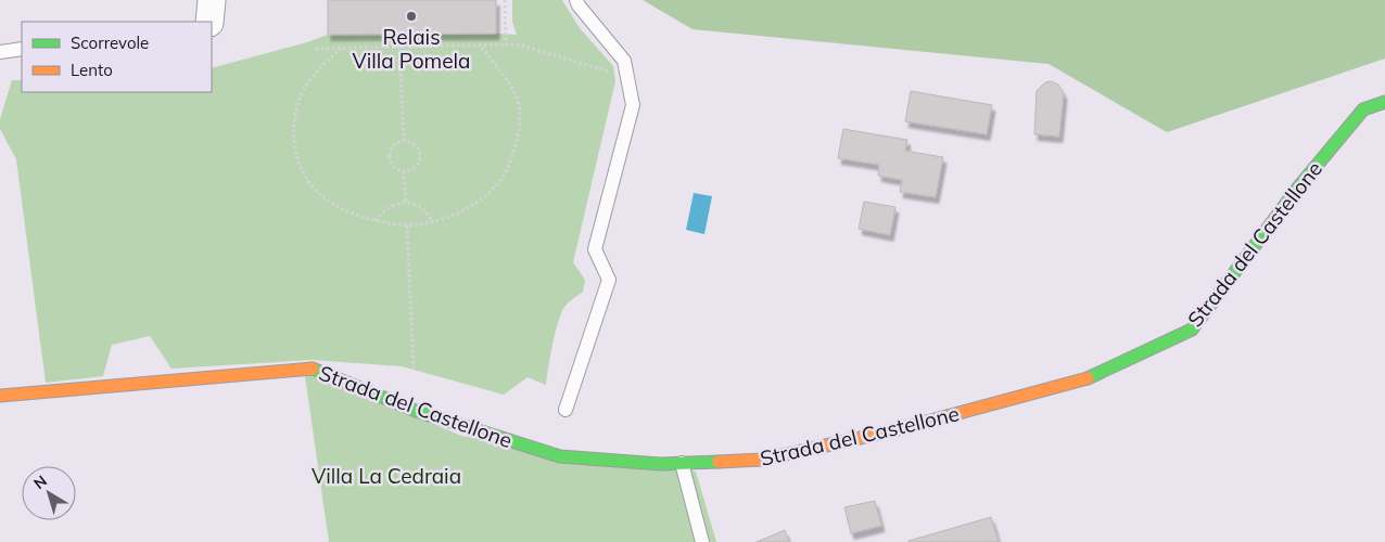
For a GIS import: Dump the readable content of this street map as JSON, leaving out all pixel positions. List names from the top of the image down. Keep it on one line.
{"streets":{"street":["Strada del Castellone"]},"parks":["Villa La Cedraia"],"places":["Relais Villa Pomela"],"legend":["Scorrevole","Lento"],"north":"top left"}
